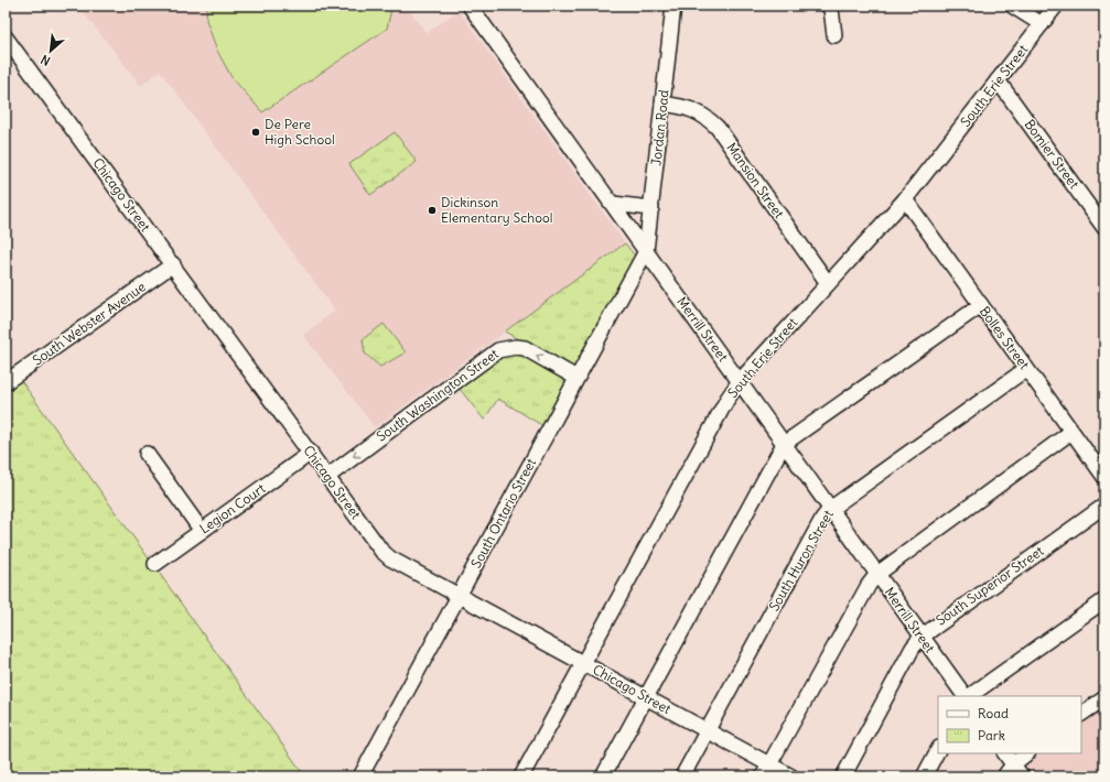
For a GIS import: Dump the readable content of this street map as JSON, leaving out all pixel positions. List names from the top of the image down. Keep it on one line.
{"streets":{"street":["South Erie Street","Jordan Road","Bomier Street","Mansion Street","Chicago Street","South Webster Avenue","Merrill Street","Bolles Street","South Washington Street","Legion Court","South Ontario Street","South Huron Street","South Superior Street"]},"crossings":[["South Erie Street","Bomier Street"],["South Erie Street","Mansion Street"],["South Erie Street","Chicago Street"],["South Erie Street","Merrill Street"],["South Erie Street","Bolles Street"],["Jordan Road","Mansion Street"],["Jordan Road","Merrill Street"],["Jordan Road","South Ontario Street"],["Chicago Street","South Webster Avenue"],["Chicago Street","South Washington Street"],["Chicago Street","Legion Court"],["Chicago Street","South Ontario Street"],["Chicago Street","South Huron Street"],["Merrill Street","South Ontario Street"],["Merrill Street","South Huron Street"],["Merrill Street","South Superior Street"],["Bolles Street","South Huron Street"],["South Washington Street","South Ontario Street"]],"one_way":["South Washington Street"],"places":["De Pere High School","Dickinson Elementary School"],"legend":["Road","Park"],"north":"bottom left"}
